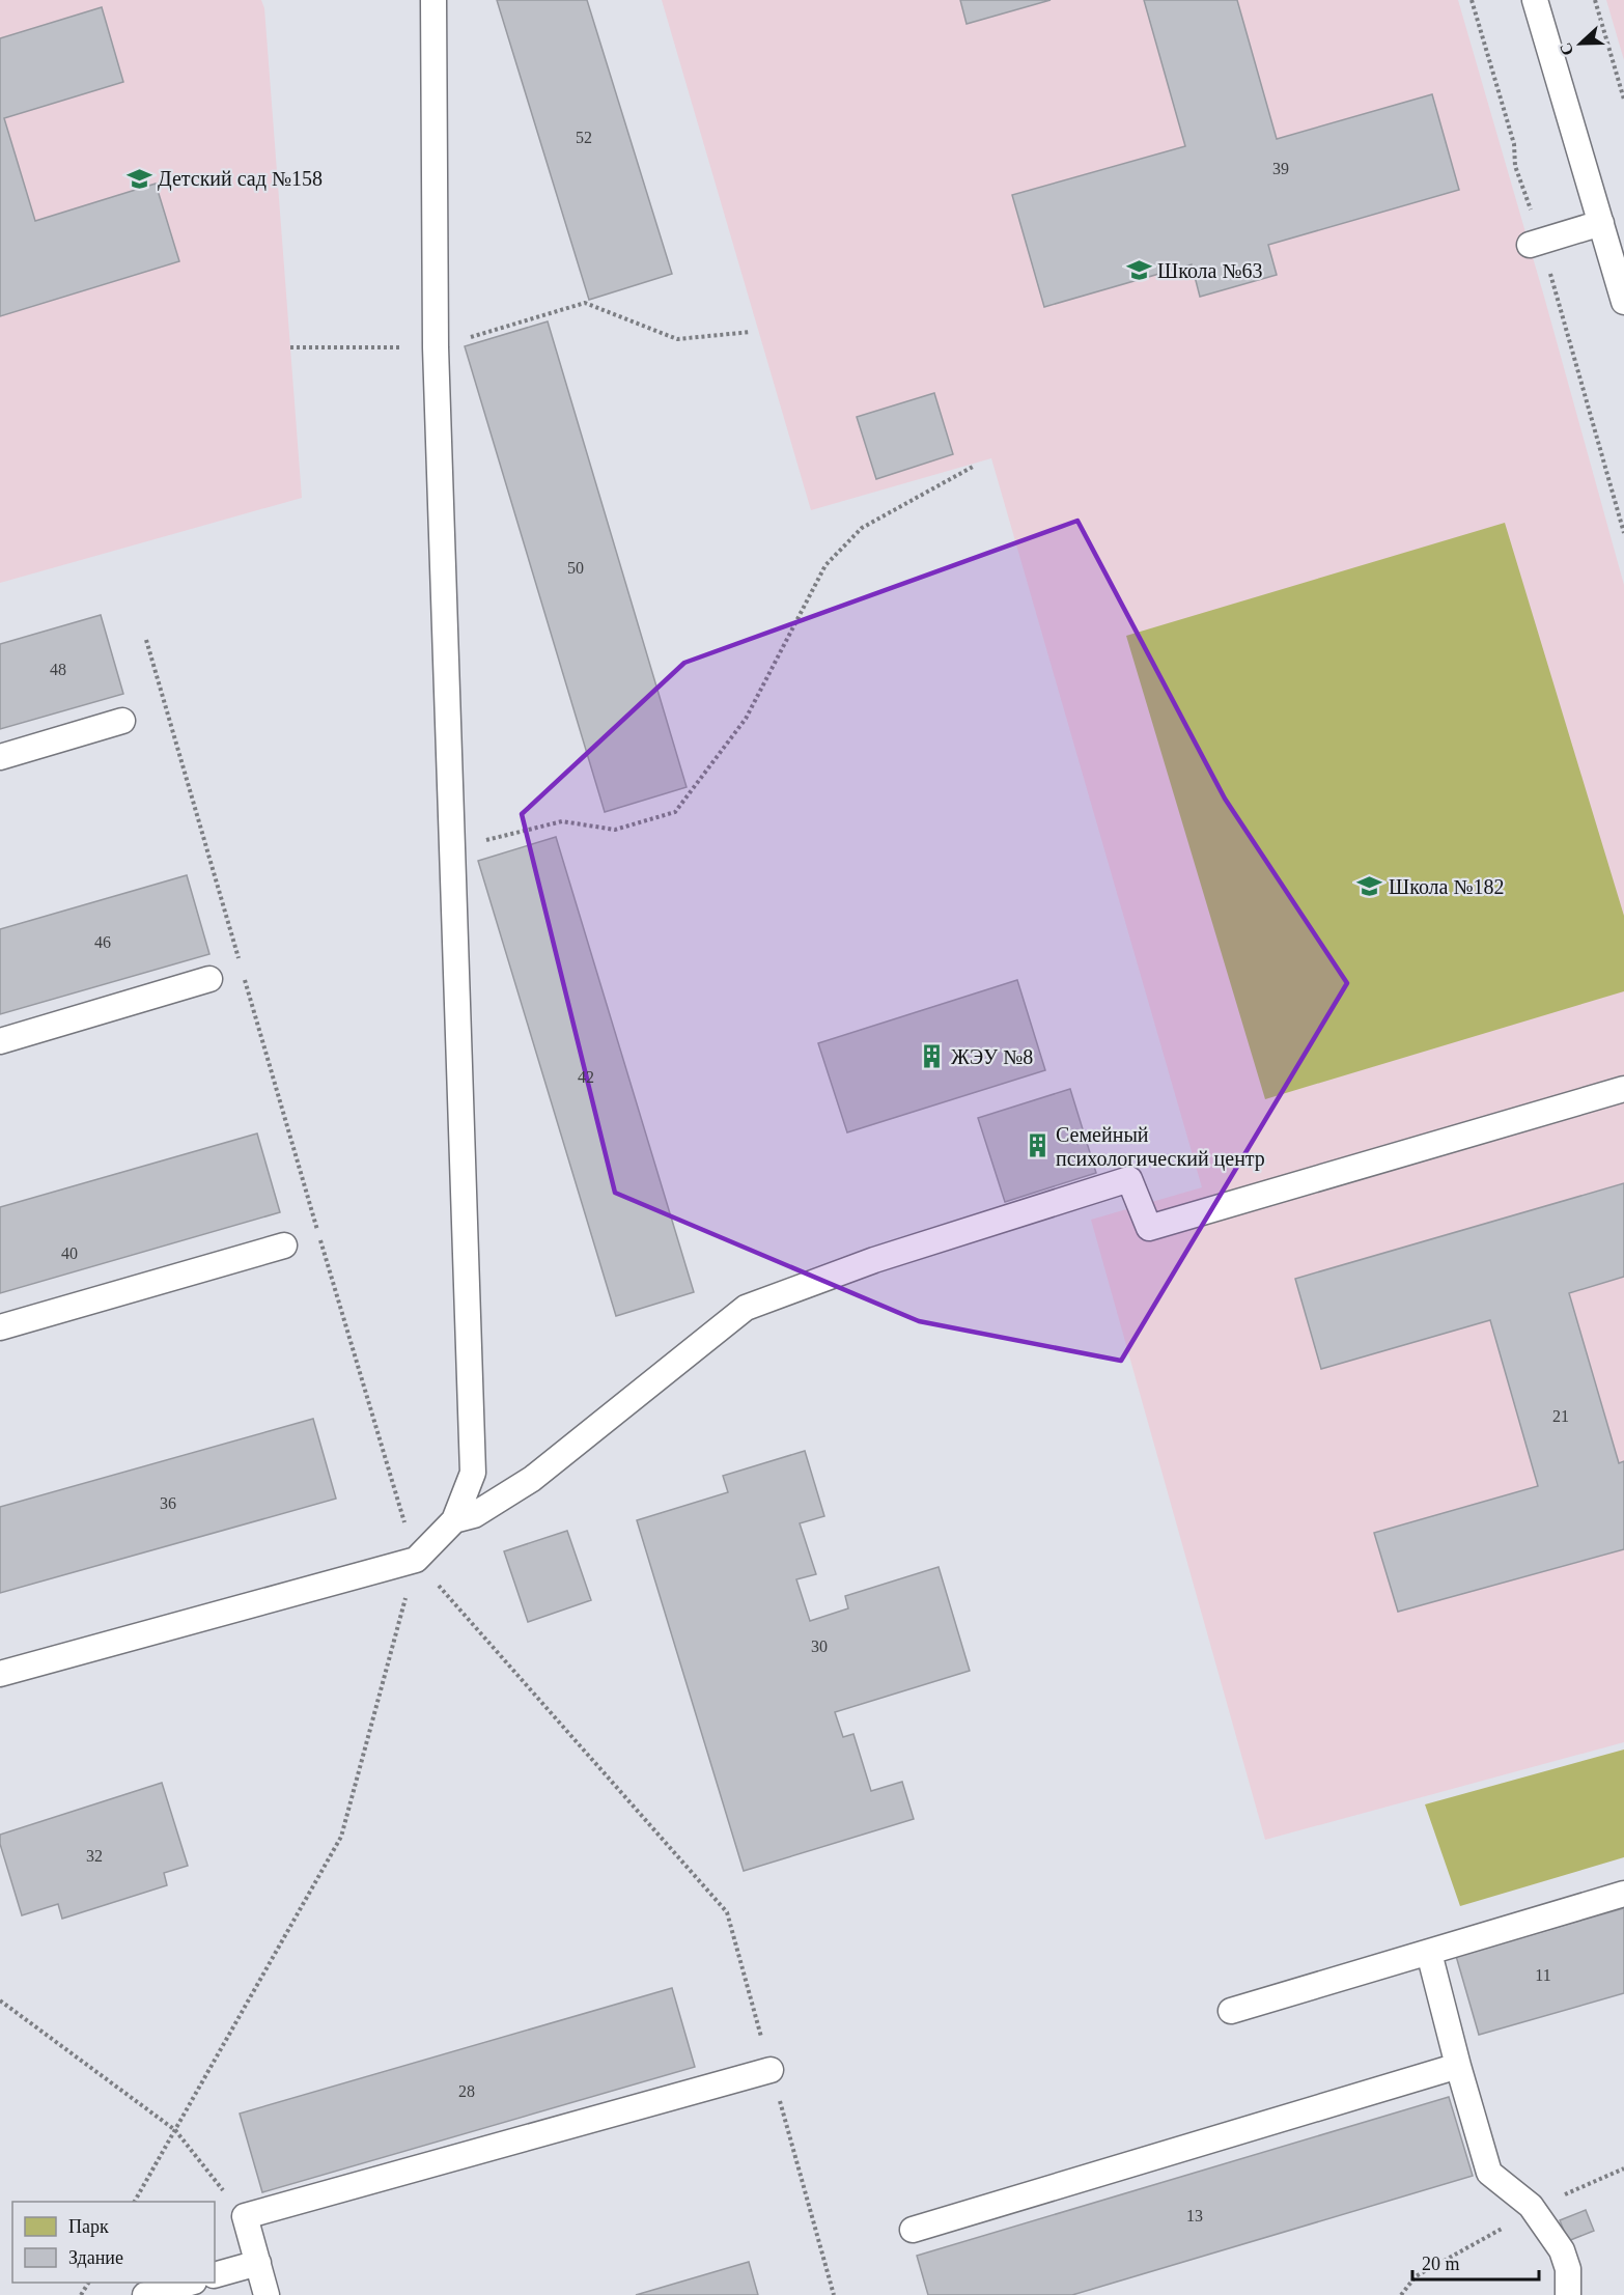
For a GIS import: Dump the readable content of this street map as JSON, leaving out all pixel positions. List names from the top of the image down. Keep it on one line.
{"places":{"school or university":["Детский сад №158","Школа №63","Школа №182"],"building":["ЖЭУ №8","Семейный психологический центр"]},"house_numbers":["52","39","50","48","46","42","40","21","36","30","32","11","28","13"],"legend":["Парк","Здание"],"scale_bar":"20 m","north":"left"}
